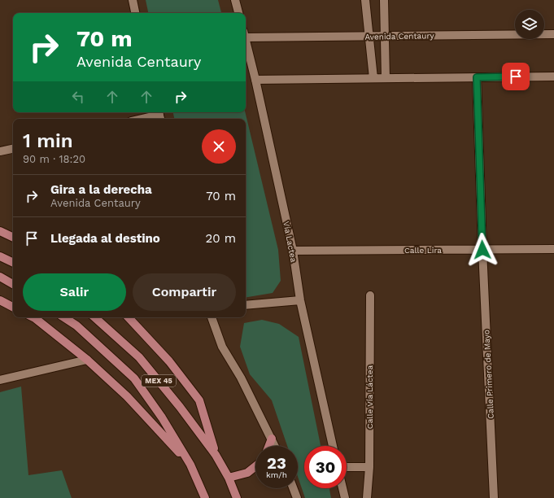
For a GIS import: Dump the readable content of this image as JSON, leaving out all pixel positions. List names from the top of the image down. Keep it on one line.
{"streets":{"main road":["MEX 45"],"street":["Avenida Centaury","Vía Lactea","Calle Lira","Calle Primero de Mayo","Calle Vía Láctea"]},"crossings":[["Vía Lactea","Calle Lira"],["Calle Lira","Calle Primero de Mayo"]],"page":{"turn":["70 m","Avenida Centaury"],"heading":["1 min","90 m · 18:20"],"list":[{"name":"Gira a la derecha","note":"Avenida Centaury","value":"70 m"},{"name":"Llegada al destino","value":"20 m"}],"buttons":["Salir","Compartir"],"speed":"23 km/h","limit":"30"}}
